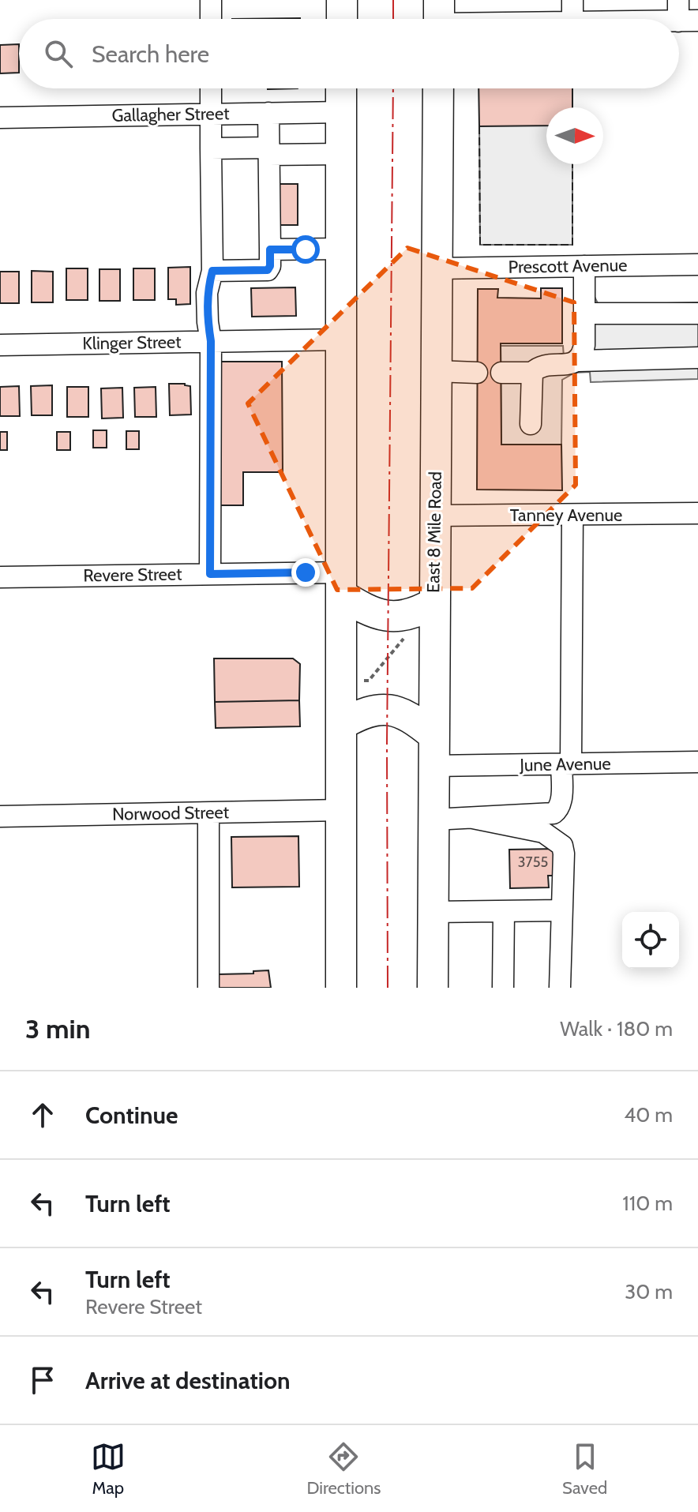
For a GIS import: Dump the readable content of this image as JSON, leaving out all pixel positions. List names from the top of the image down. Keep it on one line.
{"streets":{"highway":["East 8 Mile Road"],"street":["Gallagher Street","Prescott Avenue","Klinger Street","Tanney Avenue","Revere Street","June Avenue","Norwood Street"]},"crossings":[["Prescott Avenue","East 8 Mile Road"],["Tanney Avenue","East 8 Mile Road"],["East 8 Mile Road","June Avenue"]],"house_numbers":["3755"],"north":"right","page":{"search":"Search here","heading":["3 min","Walk · 180 m"],"list":[["Continue","40 m"],["Turn left","110 m"],["Turn left","Revere Street","30 m"],"Arrive at destination"],"nav":["Map","Directions","Saved"]}}
